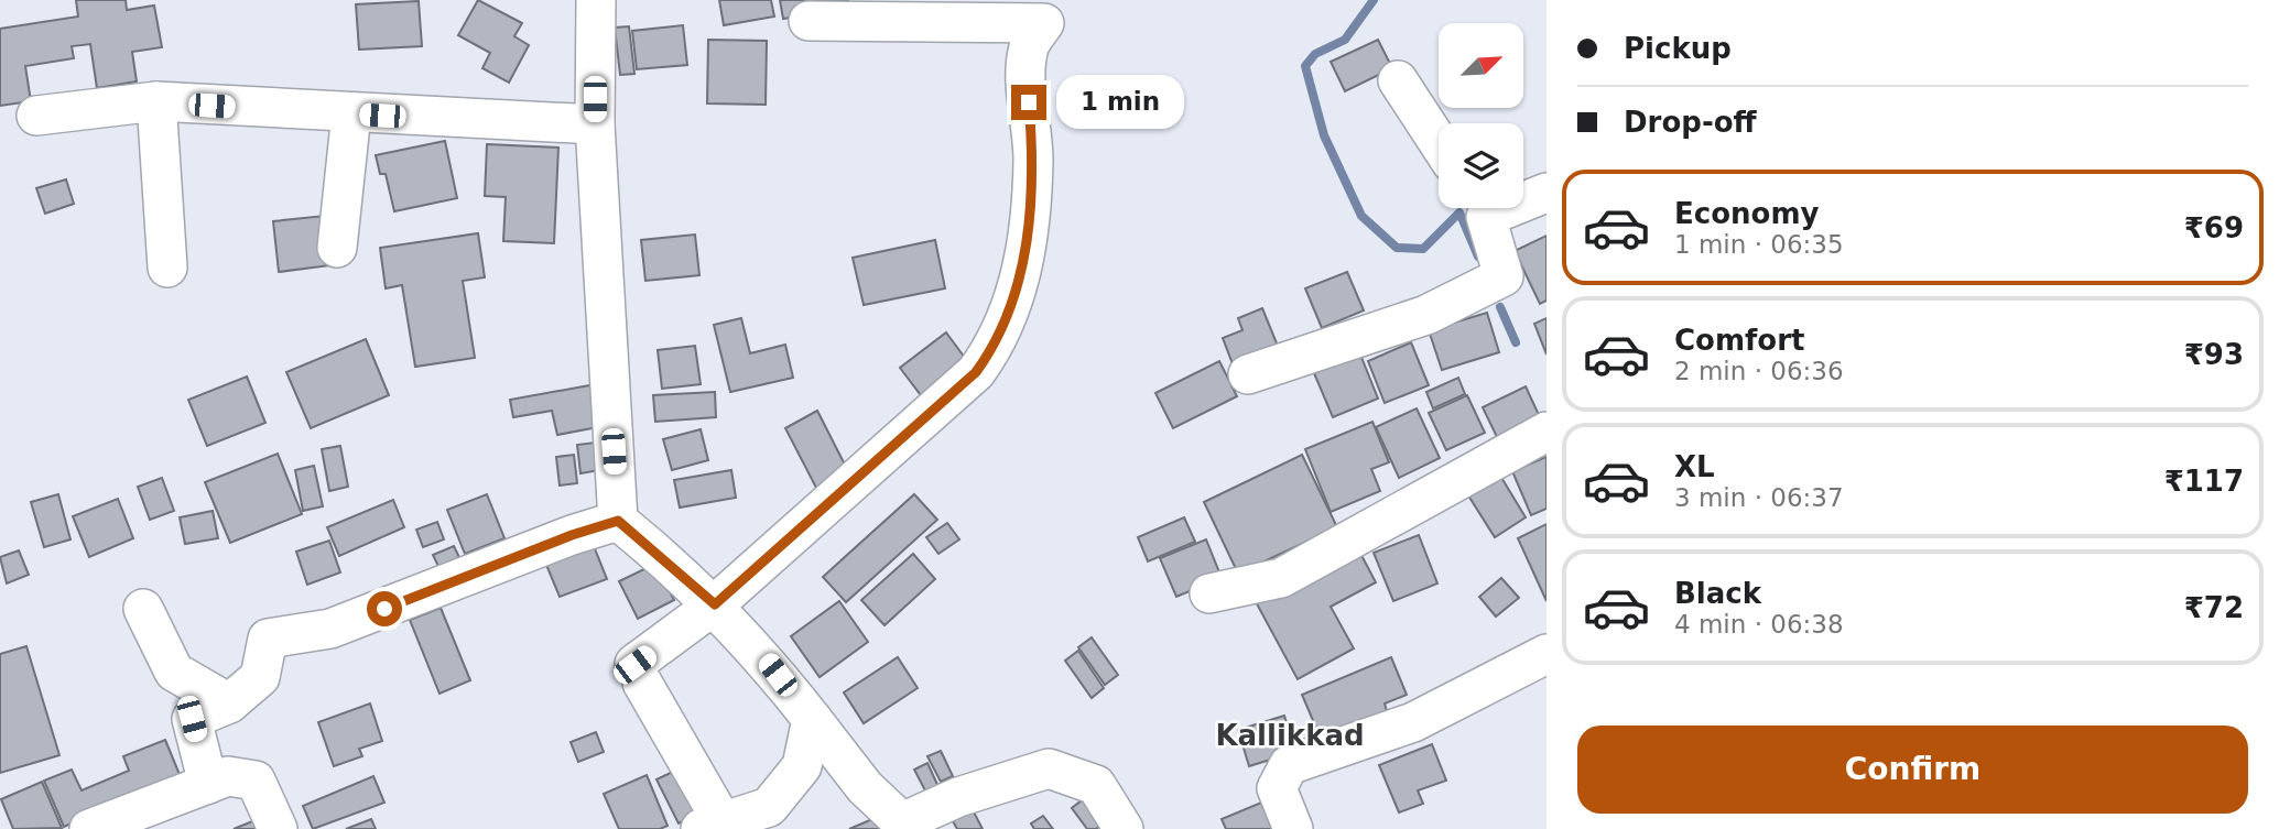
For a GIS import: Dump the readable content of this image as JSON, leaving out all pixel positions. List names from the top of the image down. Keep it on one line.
{"districts":["Kallikkad"],"north":"top right","page":{"banner":["Pickup","Drop-off"],"bubble":"1 min","list":[{"name":"Economy","note":"1 min · 06:35","value":"₹69"},{"name":"Comfort","note":"2 min · 06:36","value":"₹93"},{"name":"XL","note":"3 min · 06:37","value":"₹117"},{"name":"Black","note":"4 min · 06:38","value":"₹72"}],"buttons":"Confirm"}}
